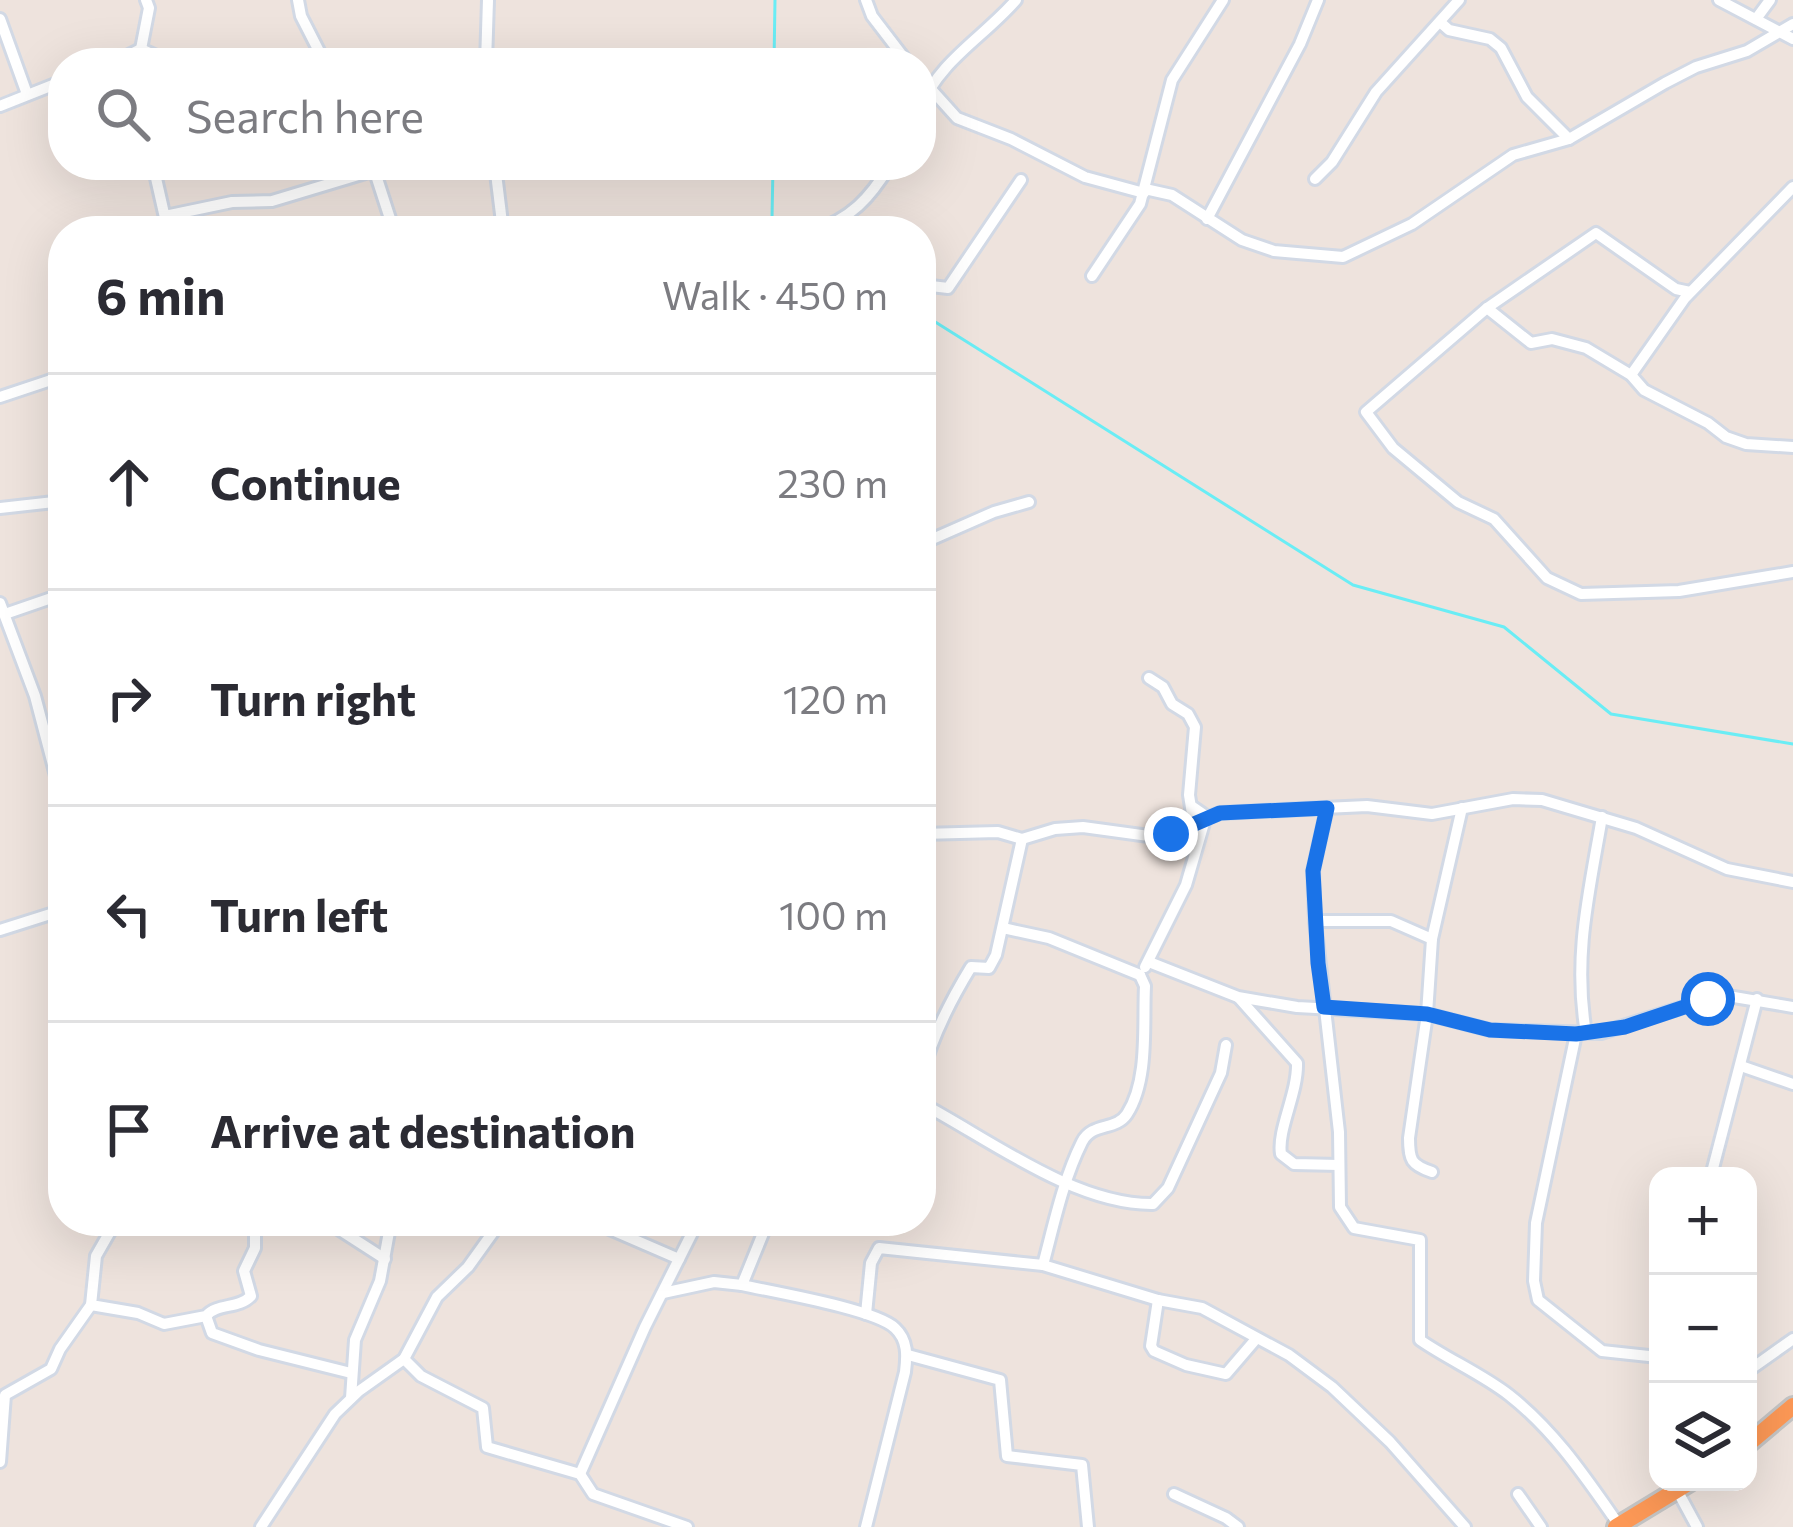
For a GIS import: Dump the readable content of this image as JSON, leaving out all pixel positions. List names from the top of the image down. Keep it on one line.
{"page":{"search":"Search here","heading":["6 min","Walk · 450 m"],"list":[["Continue","230 m"],["Turn right","120 m"],["Turn left","100 m"],"Arrive at destination"],"map_buttons":["+","−"]}}
